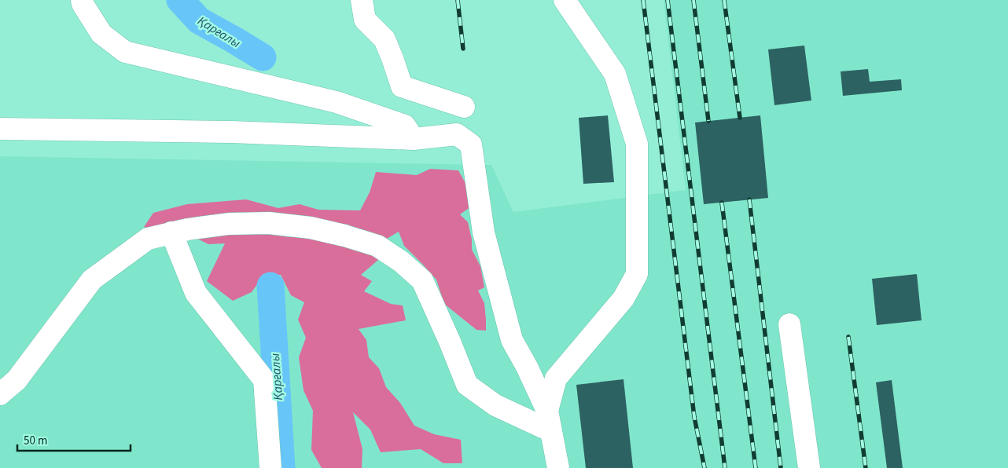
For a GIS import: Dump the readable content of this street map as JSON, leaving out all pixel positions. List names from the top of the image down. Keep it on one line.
{"water":["Қарғалы"],"scale_bar":"50 m"}
